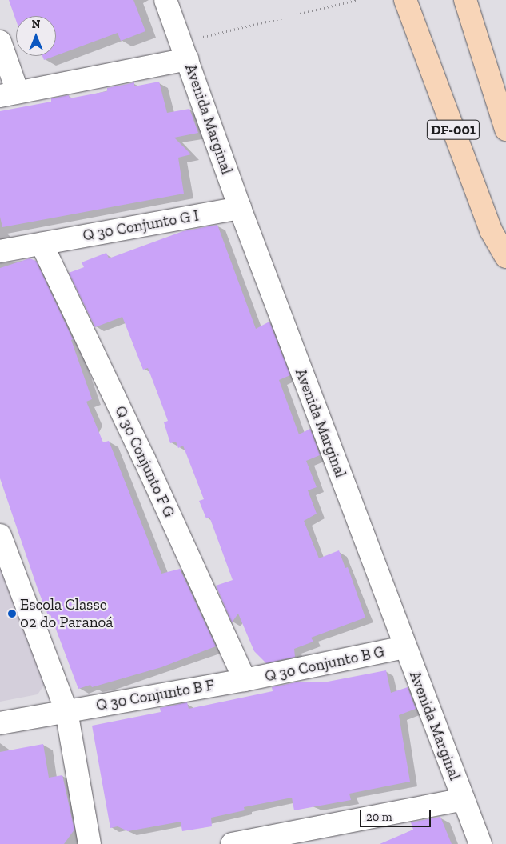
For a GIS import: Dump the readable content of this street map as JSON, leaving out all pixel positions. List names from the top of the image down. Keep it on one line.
{"streets":{"main road":["DF-001"],"street":["Avenida Marginal","Q 30 Conjunto G I","Q 30 Conjunto F G","Q 30 Conjunto B G","Q 30 Conjunto B F"]},"crossings":[["Avenida Marginal","Q 30 Conjunto G I"],["Avenida Marginal","Q 30 Conjunto B G"],["Q 30 Conjunto G I","Q 30 Conjunto F G"],["Q 30 Conjunto F G","Q 30 Conjunto B G"],["Q 30 Conjunto F G","Q 30 Conjunto B F"],["Q 30 Conjunto B G","Q 30 Conjunto B F"]],"places":["Escola Classe 02 do Paranoá"],"scale_bar":"20 m","north":"top"}
